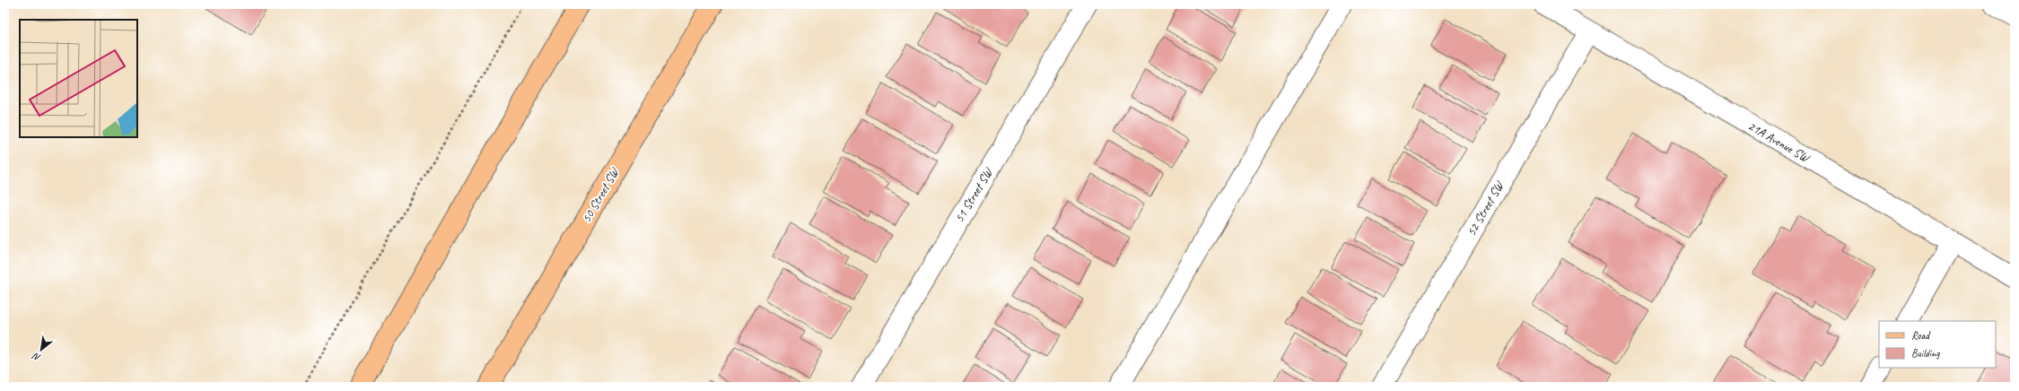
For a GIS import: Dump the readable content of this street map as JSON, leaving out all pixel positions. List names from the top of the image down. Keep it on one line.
{"streets":{"main road":["50 Street SW"],"street":["21A Avenue SW","51 Street SW","52 Street SW"]},"crossings":[["21A Avenue SW","52 Street SW"]],"legend":["Road","Building"],"north":"bottom left"}
